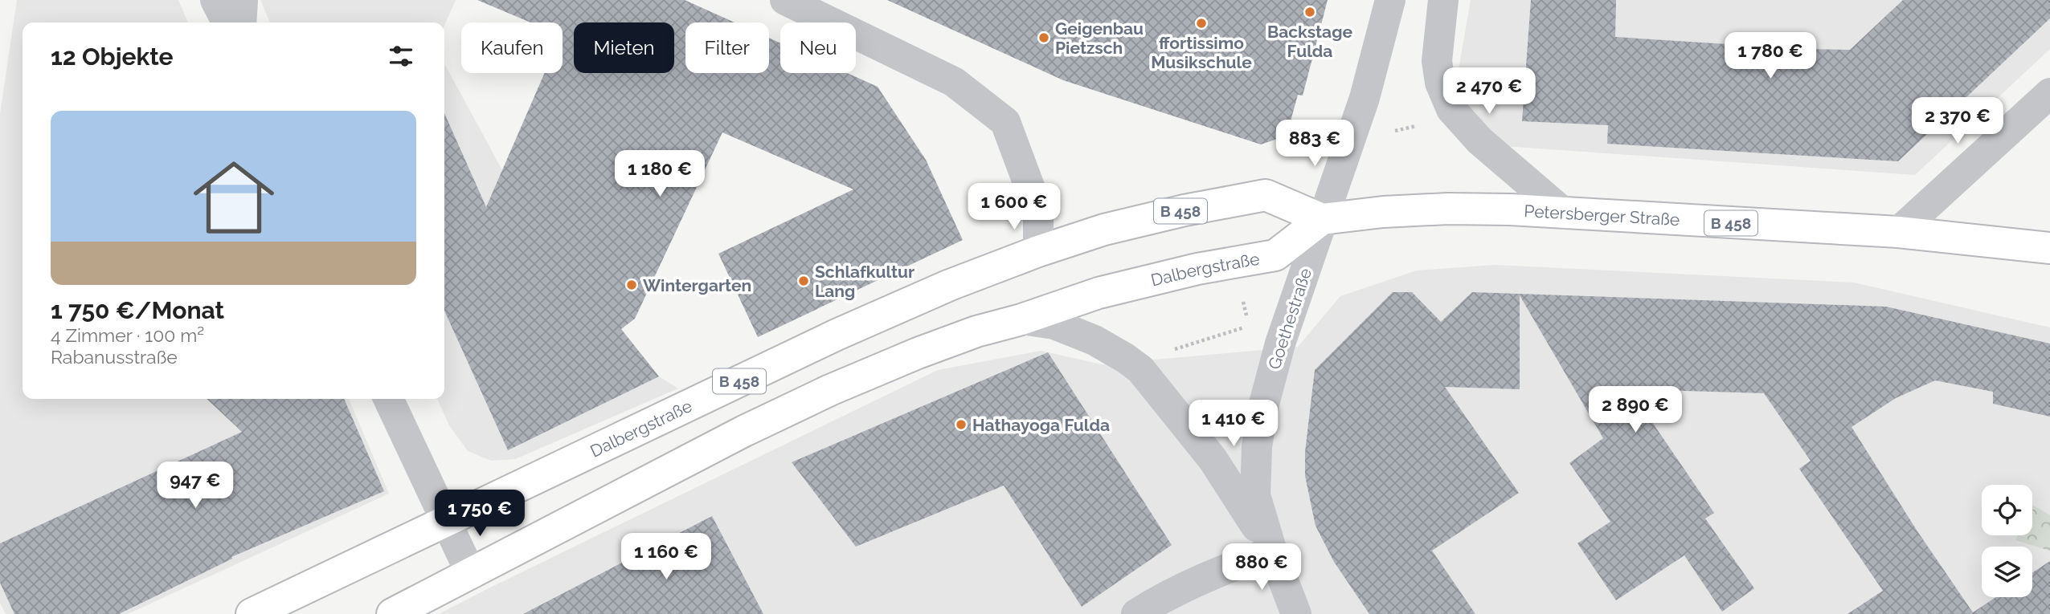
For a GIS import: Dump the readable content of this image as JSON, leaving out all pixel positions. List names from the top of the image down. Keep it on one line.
{"streets":{"main road":["B 458","Petersberger Straße","Dalbergstraße"],"street":["Goethestraße"]},"crossings":[["Petersberger Straße","Dalbergstraße"],["Petersberger Straße","Goethestraße"],["Dalbergstraße","Goethestraße"]],"places":["Backstage Fulda","ffortissimo Musikschule","Geigenbau Pietzsch","Schlafkultur Lang","Wintergarten","Hathayoga Fulda"],"page":{"chip":["Kaufen","Mieten","Filter","Neu"],"heading":"12 Objekte","price":["1 780 €","2 470 €","2 370 €","883 €","1 180 €","1 600 €","2 890 €","1 410 €","947 €","1 750 €","1 160 €","880 €"],"list":[{"name":"1 750 €/Monat","note":"4 Zimmer · 100 m² · Rabanusstraße"}]}}
